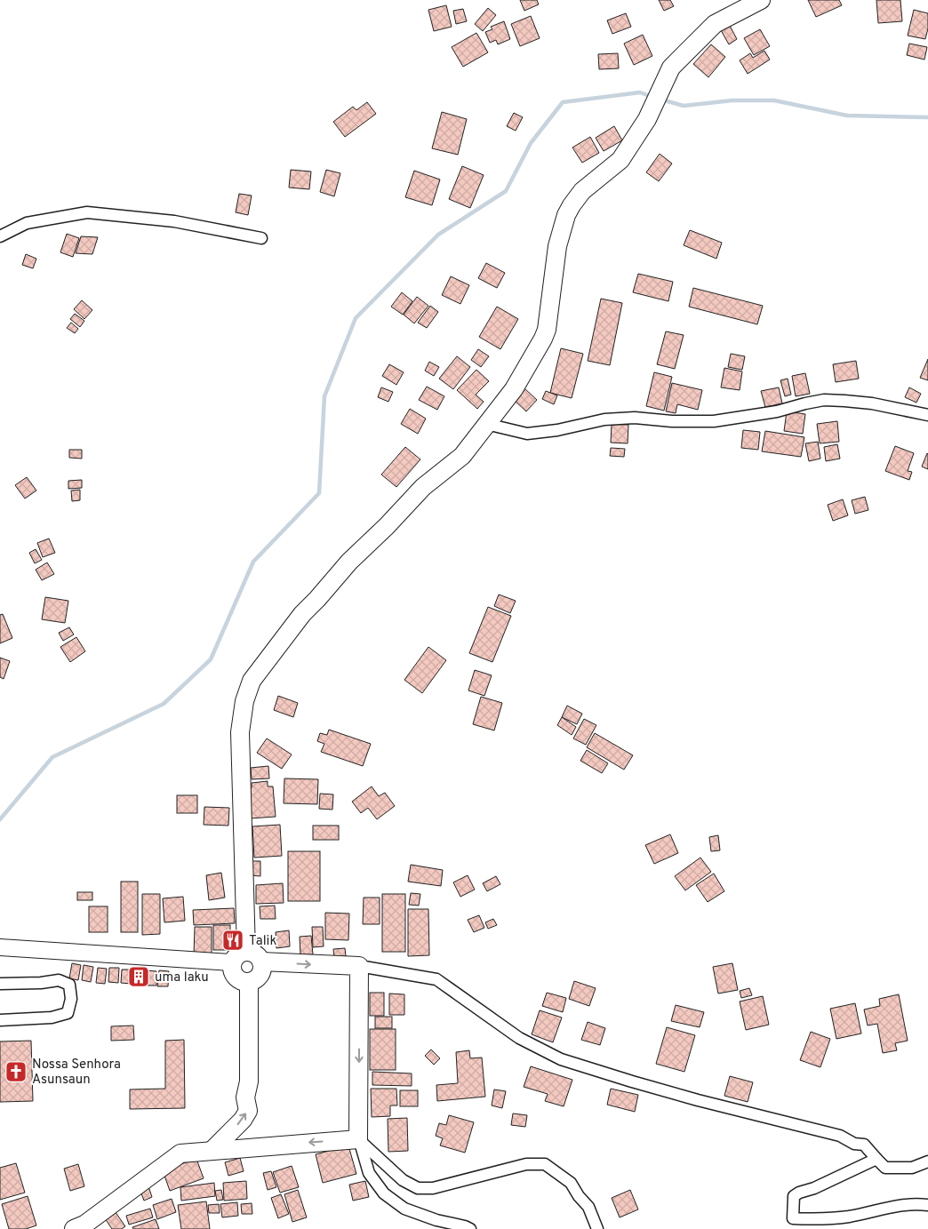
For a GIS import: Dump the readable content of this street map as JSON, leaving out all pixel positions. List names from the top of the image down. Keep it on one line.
{"places":{"restaurant":["Talik"],"building":["uma laku"],"church":["Nossa Senhora Asunsaun"]}}
